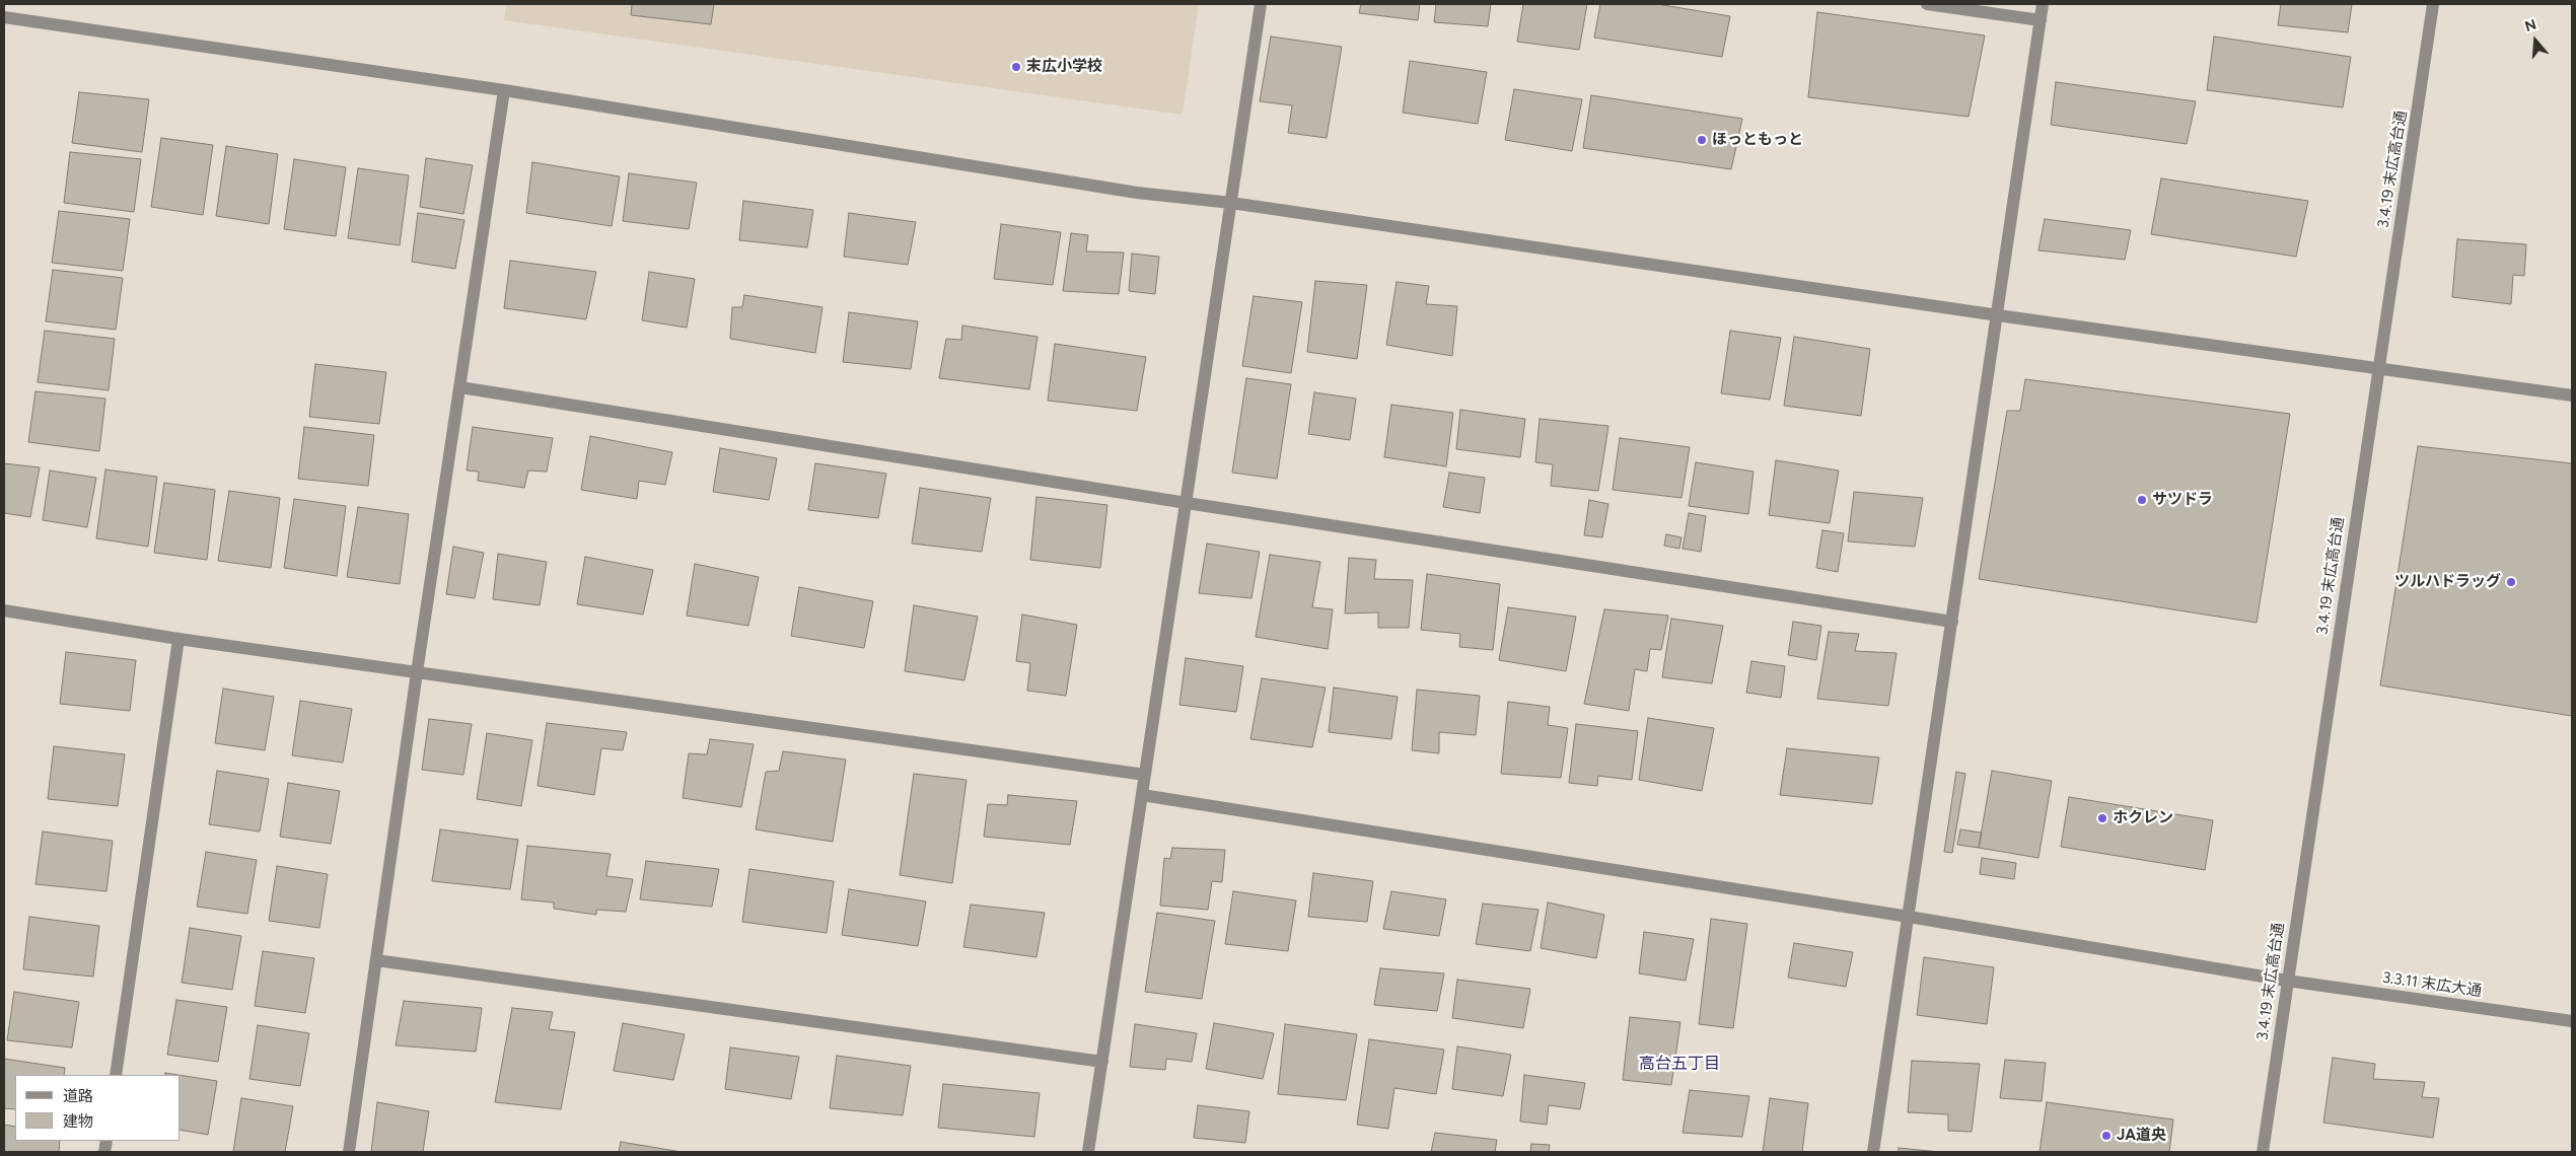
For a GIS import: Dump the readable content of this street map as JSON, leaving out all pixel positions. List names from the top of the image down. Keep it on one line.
{"streets":{"street":["3.4.19 末広高台通","3.3.11 末広大通"]},"crossings":[["3.4.19 末広高台通","3.3.11 末広大通"]],"districts":["高台五丁目"],"places":["末広小学校","ほっともっと","サツドラ","ツルハドラッグ","ホクレン","JA道央"],"legend":["道路","建物"],"north":"top"}
